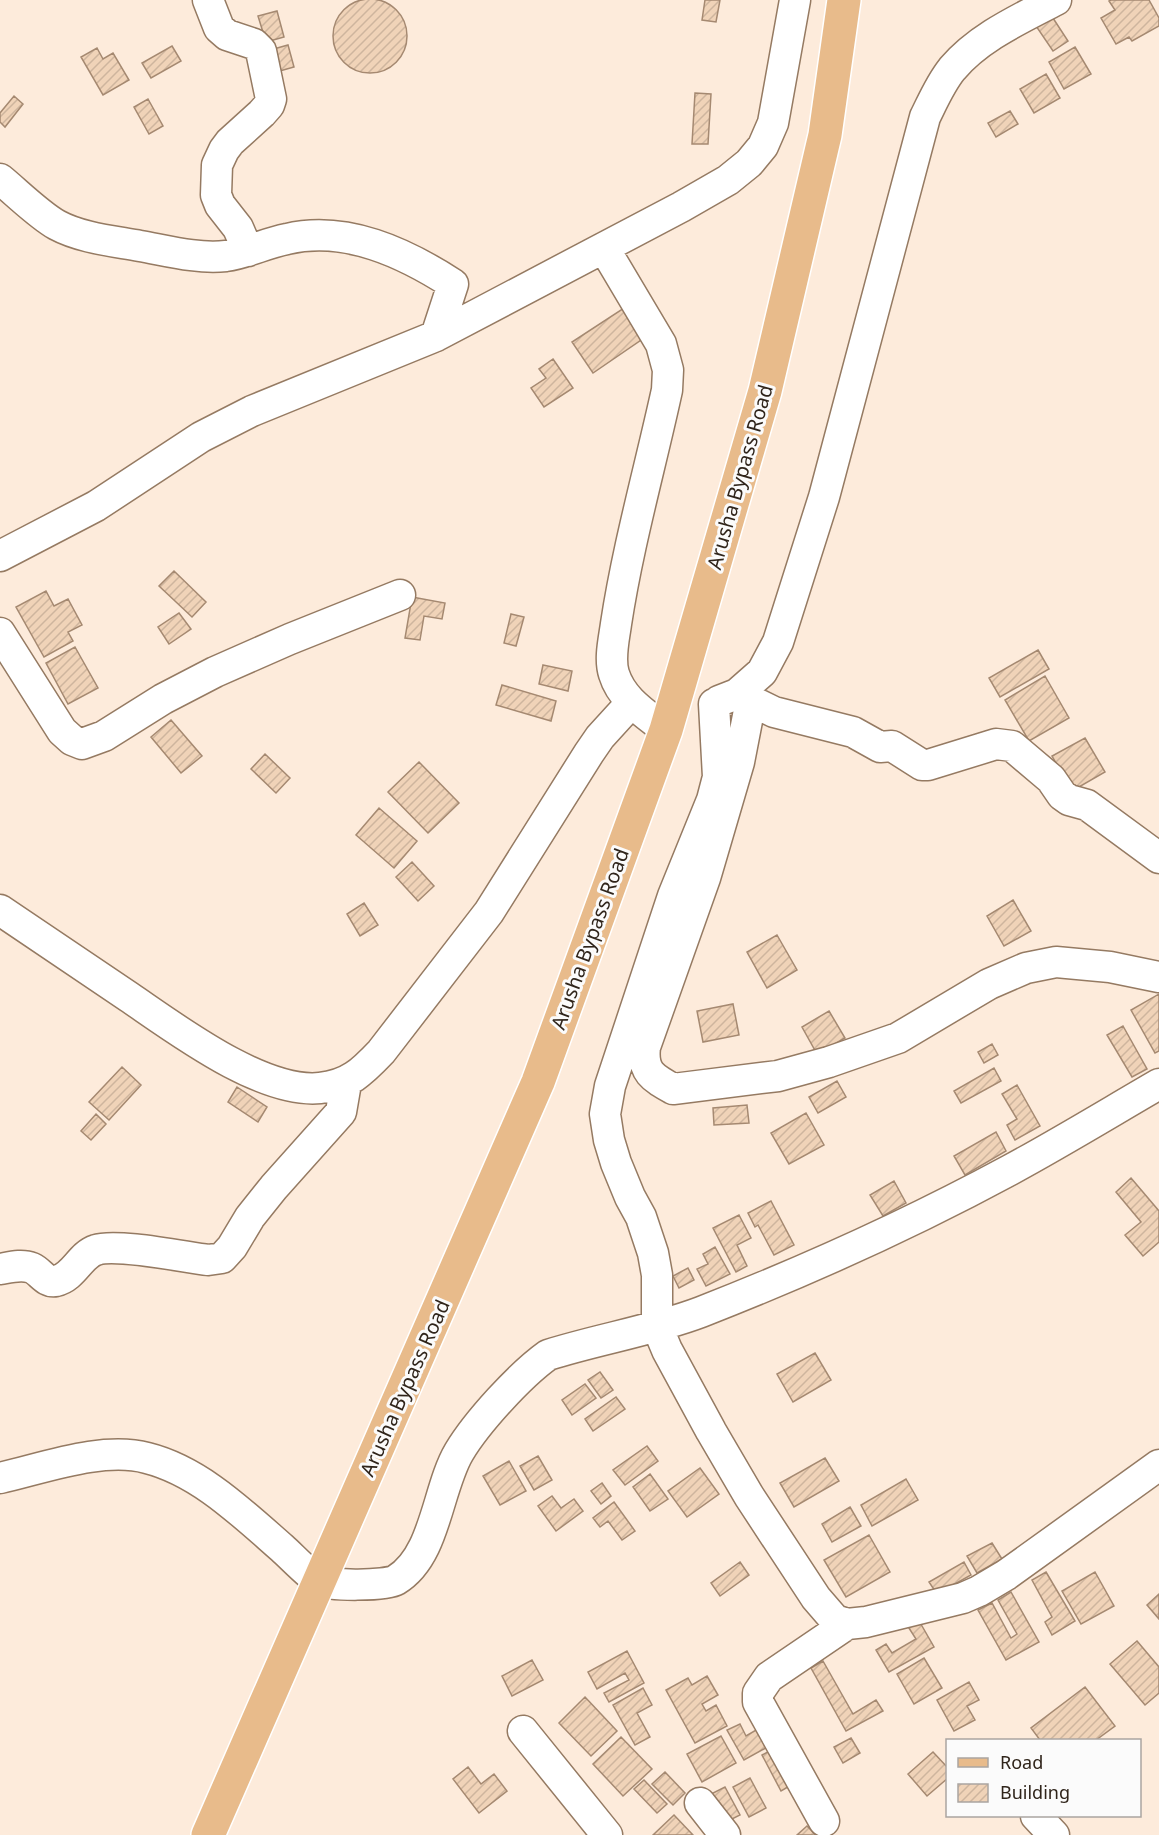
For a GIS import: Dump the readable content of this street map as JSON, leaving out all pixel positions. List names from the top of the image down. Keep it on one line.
{"streets":{"main road":["Arusha Bypass Road"]},"legend":["Road","Building"]}
